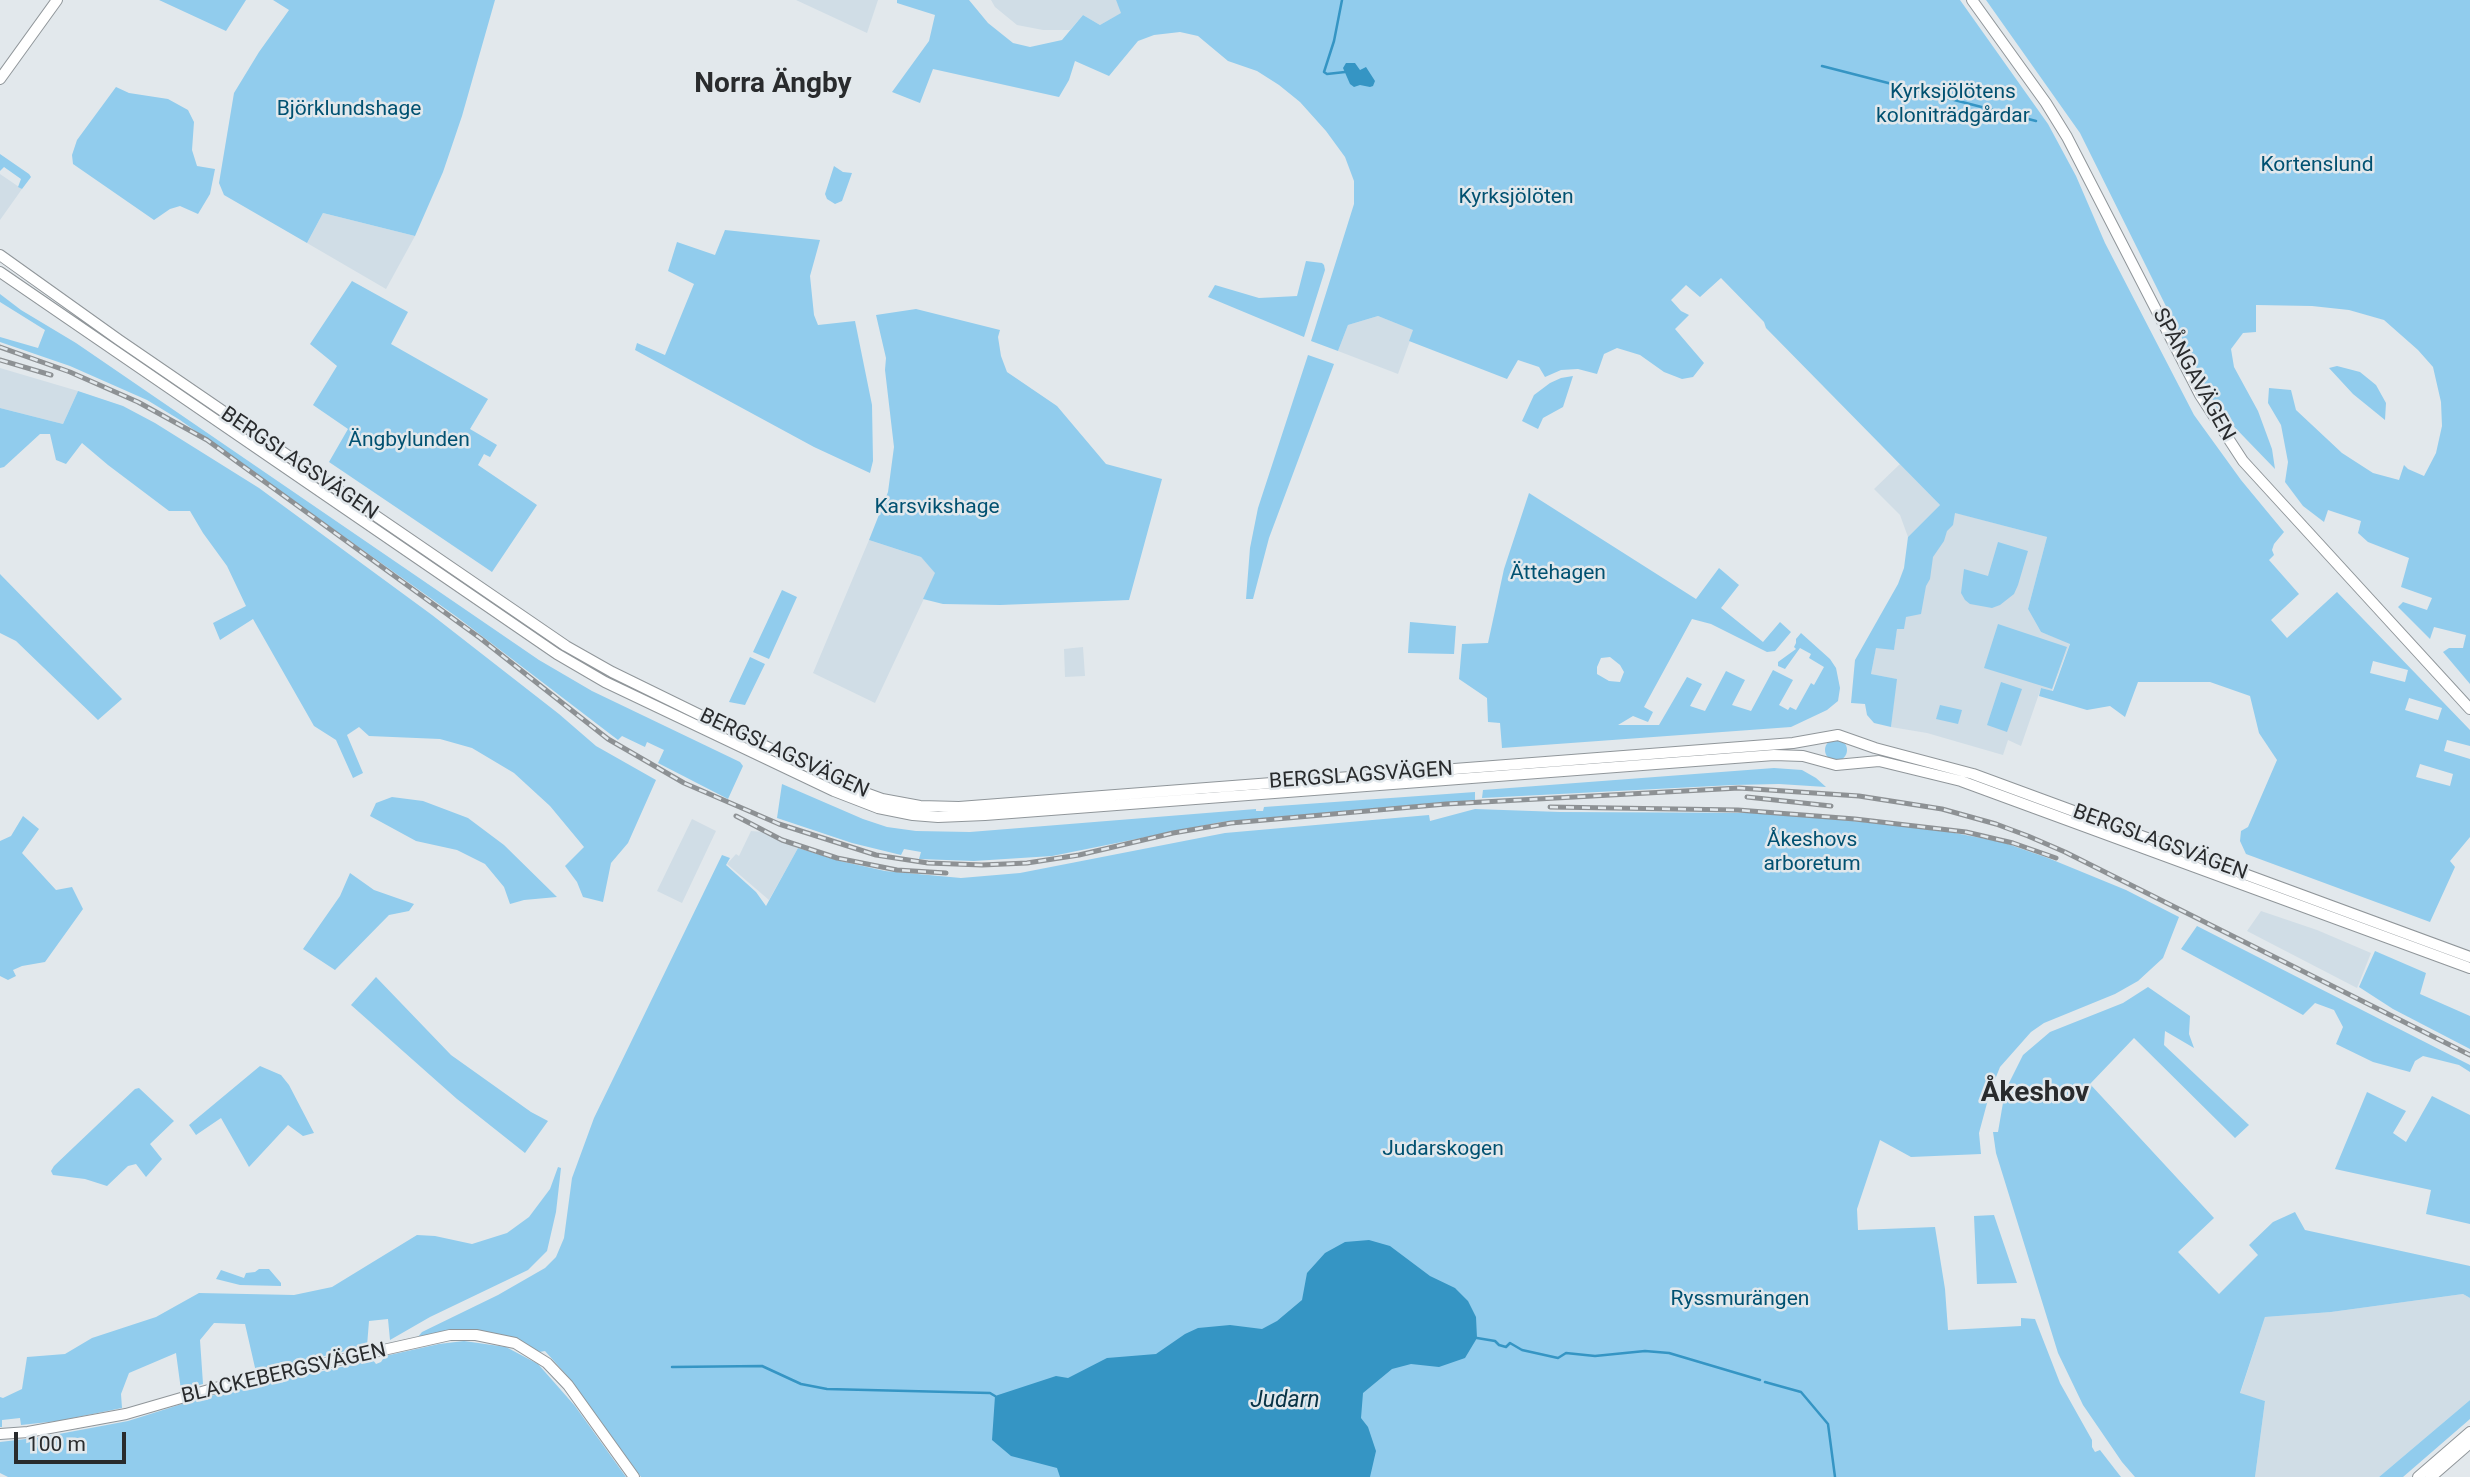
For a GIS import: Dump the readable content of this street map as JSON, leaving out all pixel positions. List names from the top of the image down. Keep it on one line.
{"streets":{"main road":["SPÅNGAVÄGEN","BERGSLAGSVÄGEN","BLACKEBERGSVÄGEN"]},"districts":["Norra Ängby","Åkeshov"],"water":["Judarn"],"parks":["Kyrksjölötens koloniträdgårdar","Björklundshage","Kortenslund","Kyrksjölöten","Ängbylunden","Karsvikshage","Ättehagen","Åkeshovs arboretum","Judarskogen","Ryssmurängen"],"scale_bar":"100 m"}
